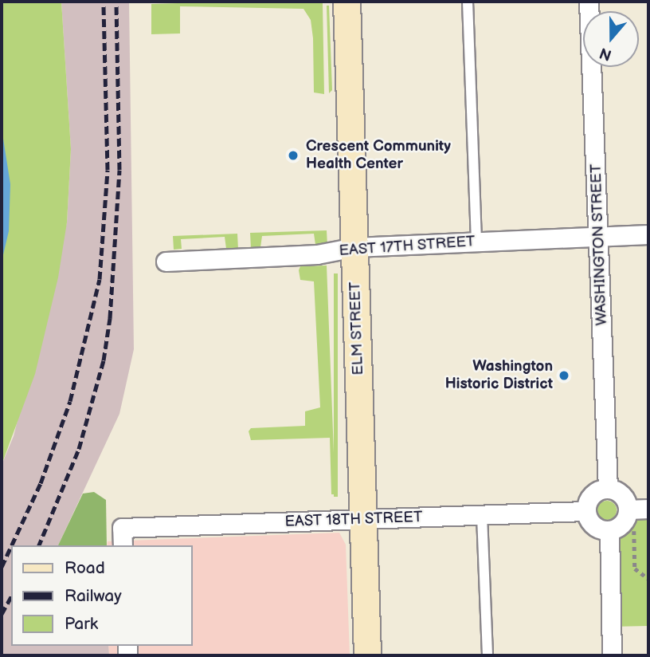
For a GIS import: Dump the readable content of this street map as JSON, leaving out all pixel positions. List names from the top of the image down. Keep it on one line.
{"streets":{"main road":["ELM STREET"],"street":["WASHINGTON STREET","EAST 17TH STREET","EAST 18TH STREET"]},"crossings":[["WASHINGTON STREET","EAST 17TH STREET"],["WASHINGTON STREET","EAST 18TH STREET"],["EAST 17TH STREET","ELM STREET"],["ELM STREET","EAST 18TH STREET"]],"places":["Crescent Community Health Center","Washington Historic District"],"legend":["Road","Railway","Park"],"north":"bottom"}
